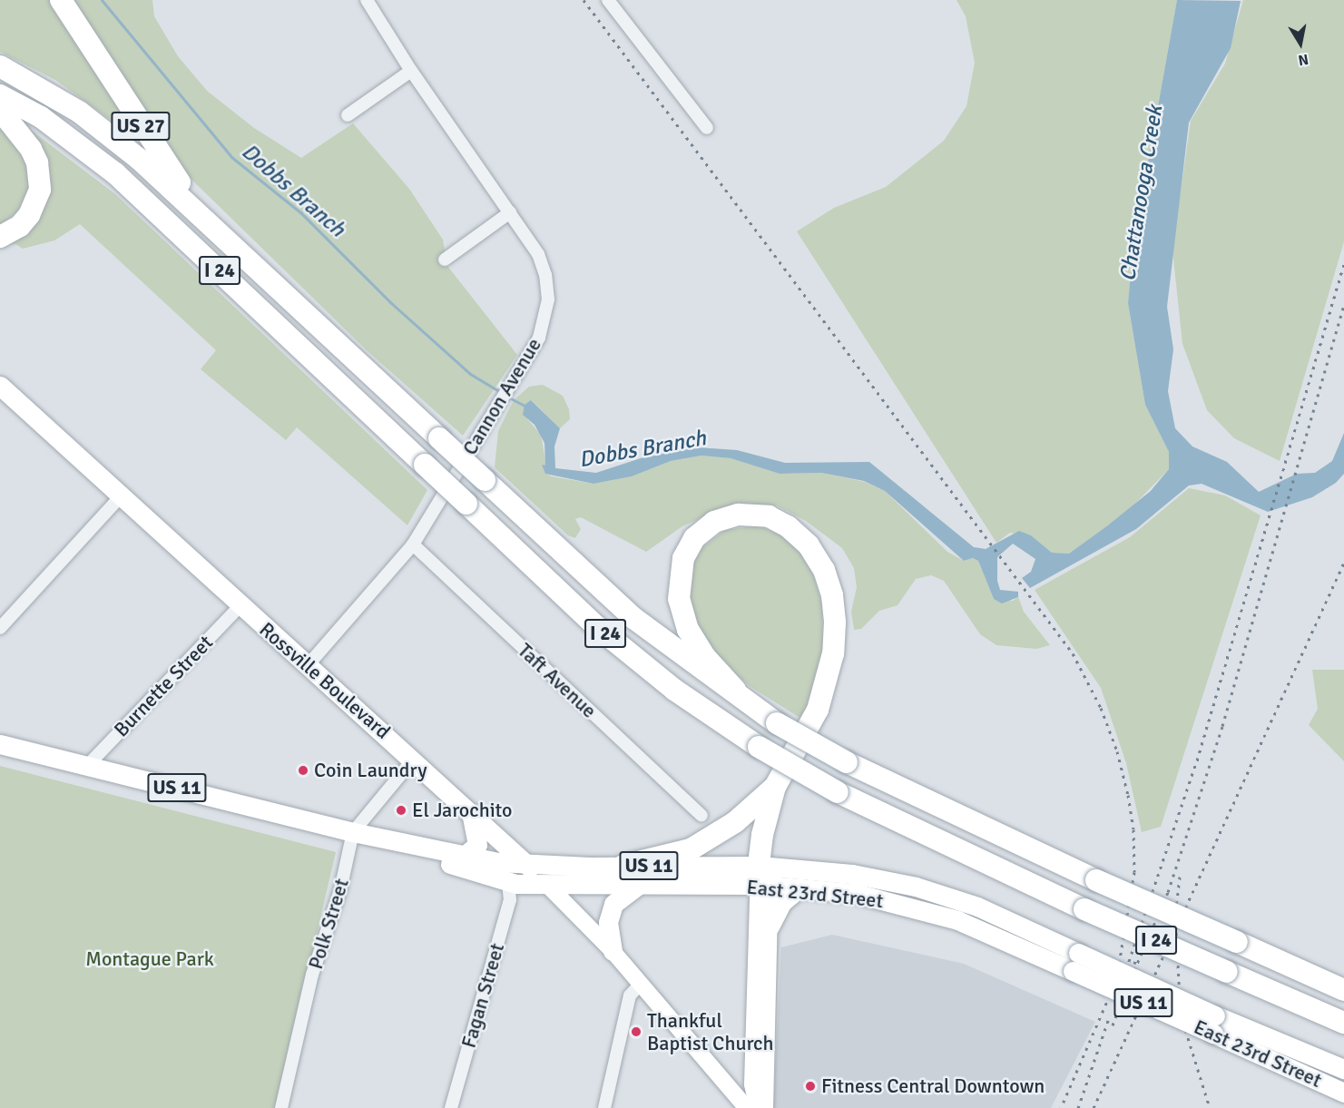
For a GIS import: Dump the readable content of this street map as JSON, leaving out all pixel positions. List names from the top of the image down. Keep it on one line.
{"streets":{"highway":["US 27","I 24"],"main road":["Rossville Boulevard","US 11","East 23rd Street"],"street":["Cannon Avenue","Taft Avenue","Burnette Street","Polk Street","Fagan Street"]},"crossings":[["US 27","I 24"],["Cannon Avenue","Rossville Boulevard"],["Cannon Avenue","Taft Avenue"],["Rossville Boulevard","Burnette Street"],["Rossville Boulevard","East 23rd Street"],["Rossville Boulevard","Polk Street"],["Burnette Street","East 23rd Street"],["East 23rd Street","Polk Street"],["East 23rd Street","Fagan Street"]],"water":["Dobbs Branch","Chattanooga Creek"],"parks":["Montague Park"],"places":["Coin Laundry","El Jarochito","Thankful Baptist Church","Fitness Central Downtown"],"north":"bottom"}
